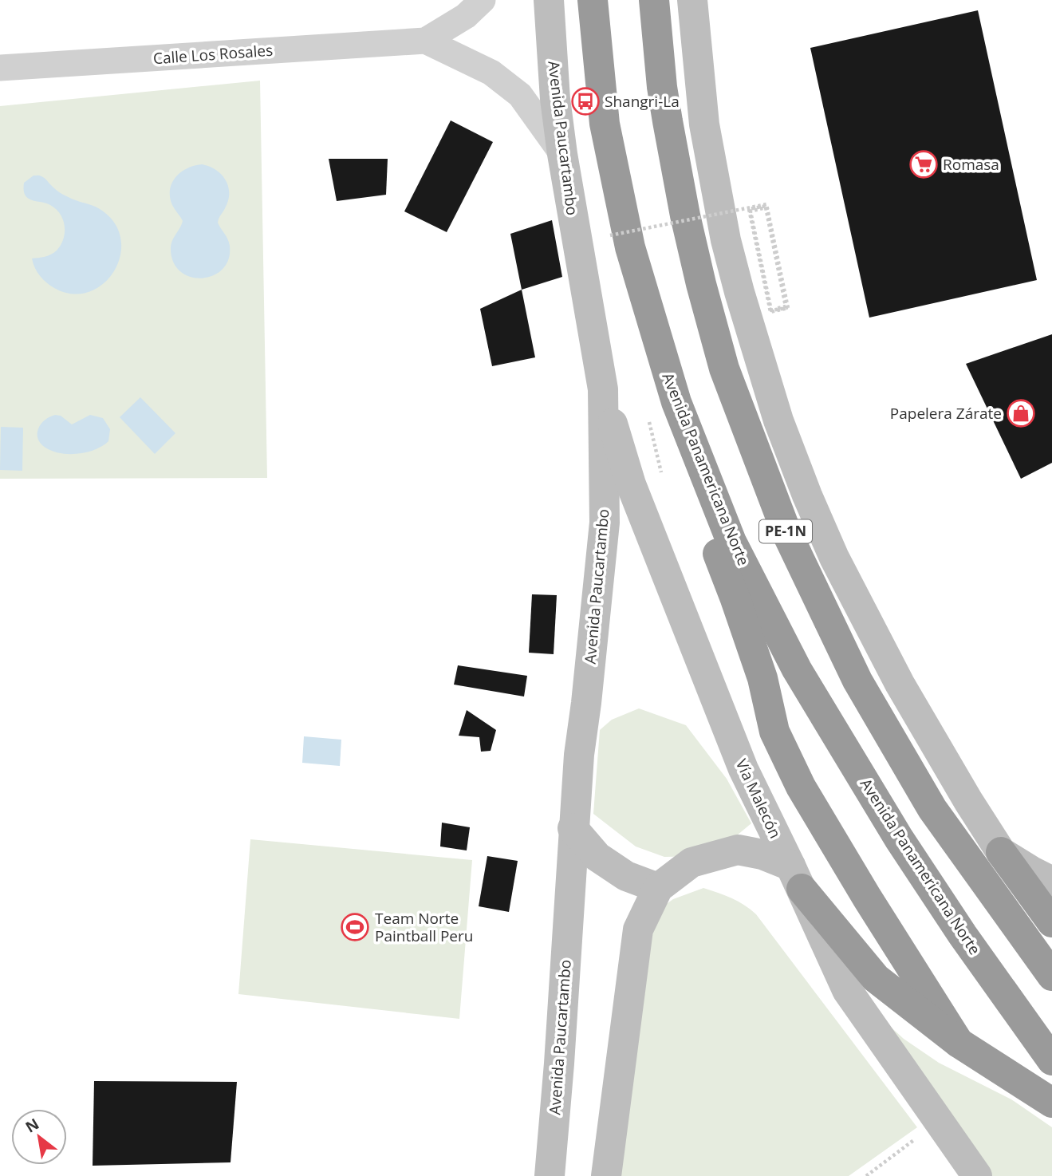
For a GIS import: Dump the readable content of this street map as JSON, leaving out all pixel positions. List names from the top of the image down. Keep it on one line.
{"streets":{"highway":["Avenida Panamericana Norte","PE-1N"],"main road":["Avenida Paucartambo","Vía Malecón"],"street":["Calle Los Rosales"]},"crossings":[["Calle Los Rosales","Avenida Paucartambo"],["Avenida Paucartambo","Vía Malecón"]],"places":{"bus stop":["Shangri-La"],"supermarket":["Romasa"],"shop":["Papelera Zárate"],"sports":["Team Norte Paintball Peru"]},"north":"top left"}
